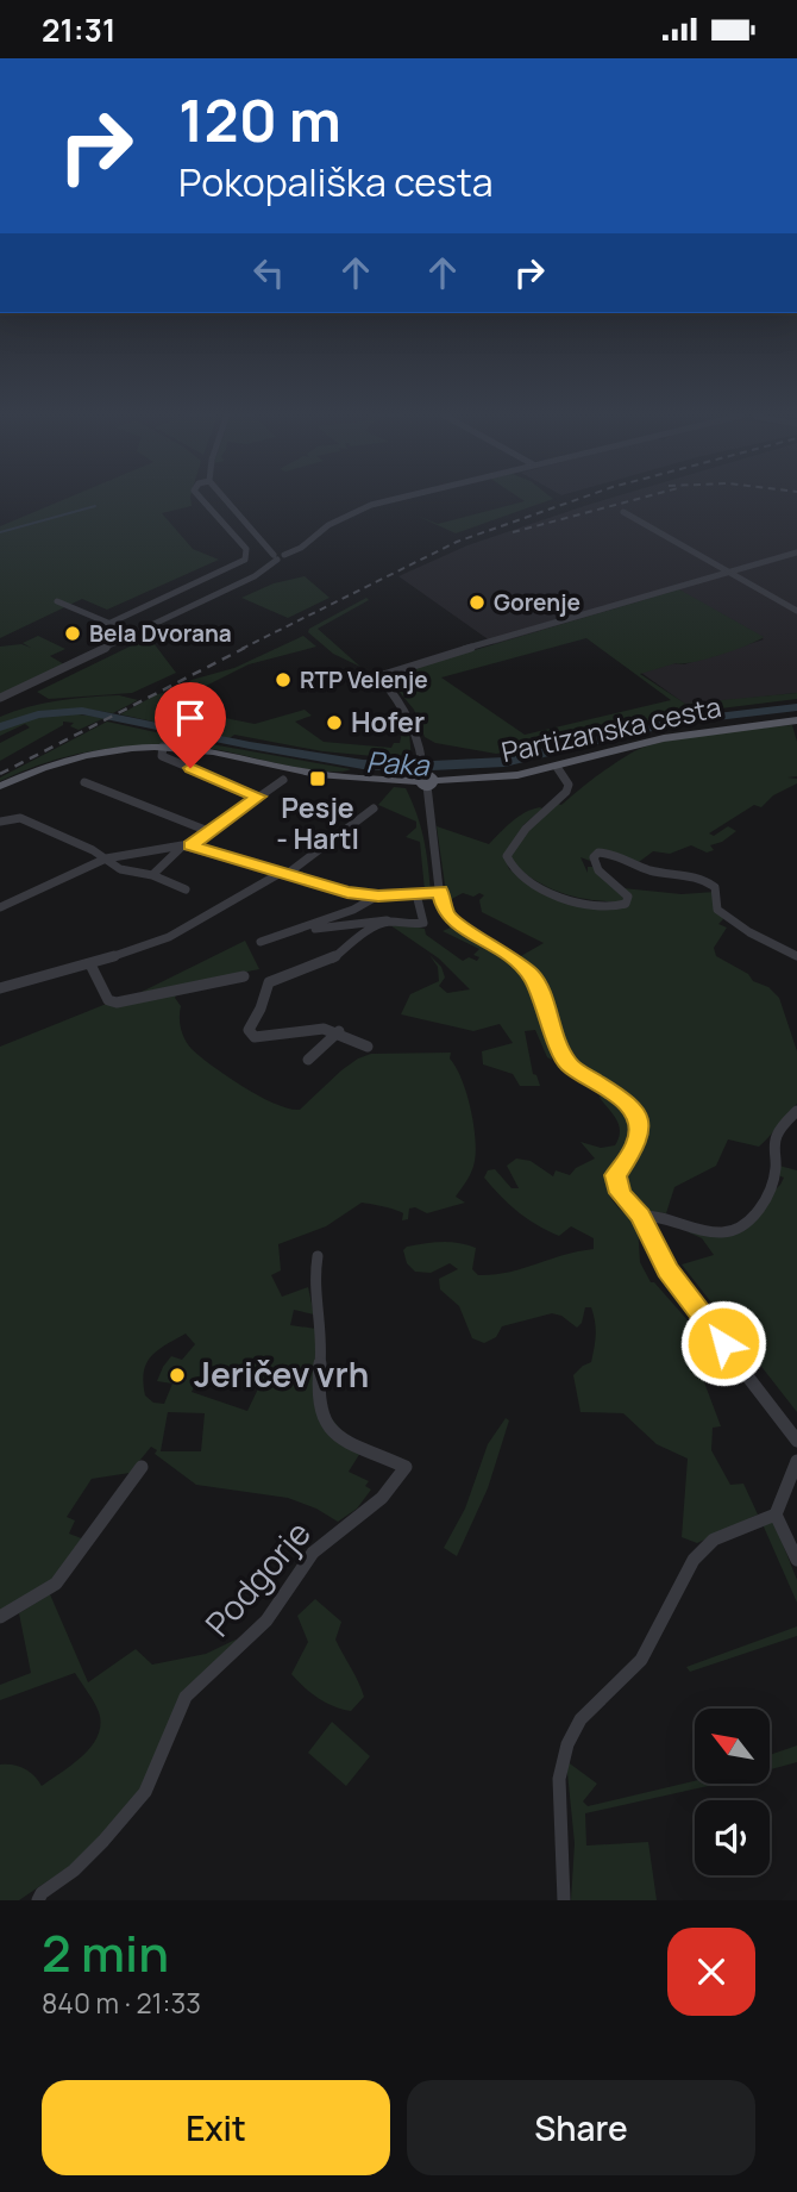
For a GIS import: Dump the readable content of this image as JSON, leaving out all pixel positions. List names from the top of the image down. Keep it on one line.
{"streets":{"main road":["Partizanska cesta"],"street":["Podgorje"]},"water":["Paka"],"places":{"other":["Gorenje","Bela Dvorana","RTP Velenje","Hofer","Jeričev vrh"],"transit":["Pesje - Hartl"]},"north":"top left","page":{"status":"21:31","turn":["120 m","Pokopališka cesta"],"heading":["2 min","840 m · 21:33"],"buttons":["Exit","Share"]}}
